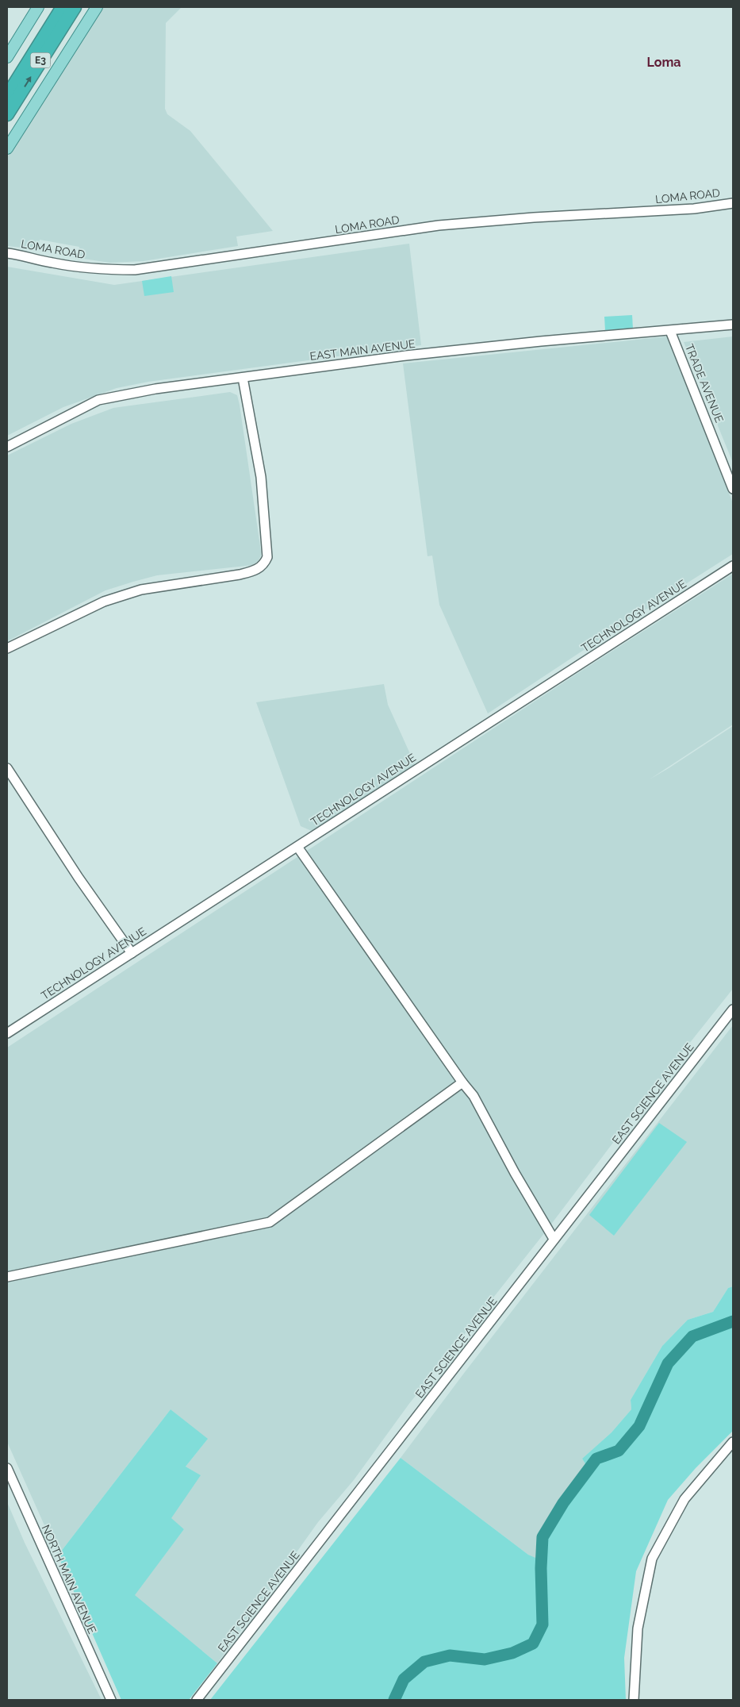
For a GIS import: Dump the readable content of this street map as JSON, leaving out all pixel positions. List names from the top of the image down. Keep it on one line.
{"streets":{"highway":["E3"],"street":["LOMA ROAD","EAST MAIN AVENUE","TRADE AVENUE","TECHNOLOGY AVENUE","EAST SCIENCE AVENUE","NORTH MAIN AVENUE"]},"crossings":[["EAST MAIN AVENUE","TRADE AVENUE"]],"districts":["Loma"]}
